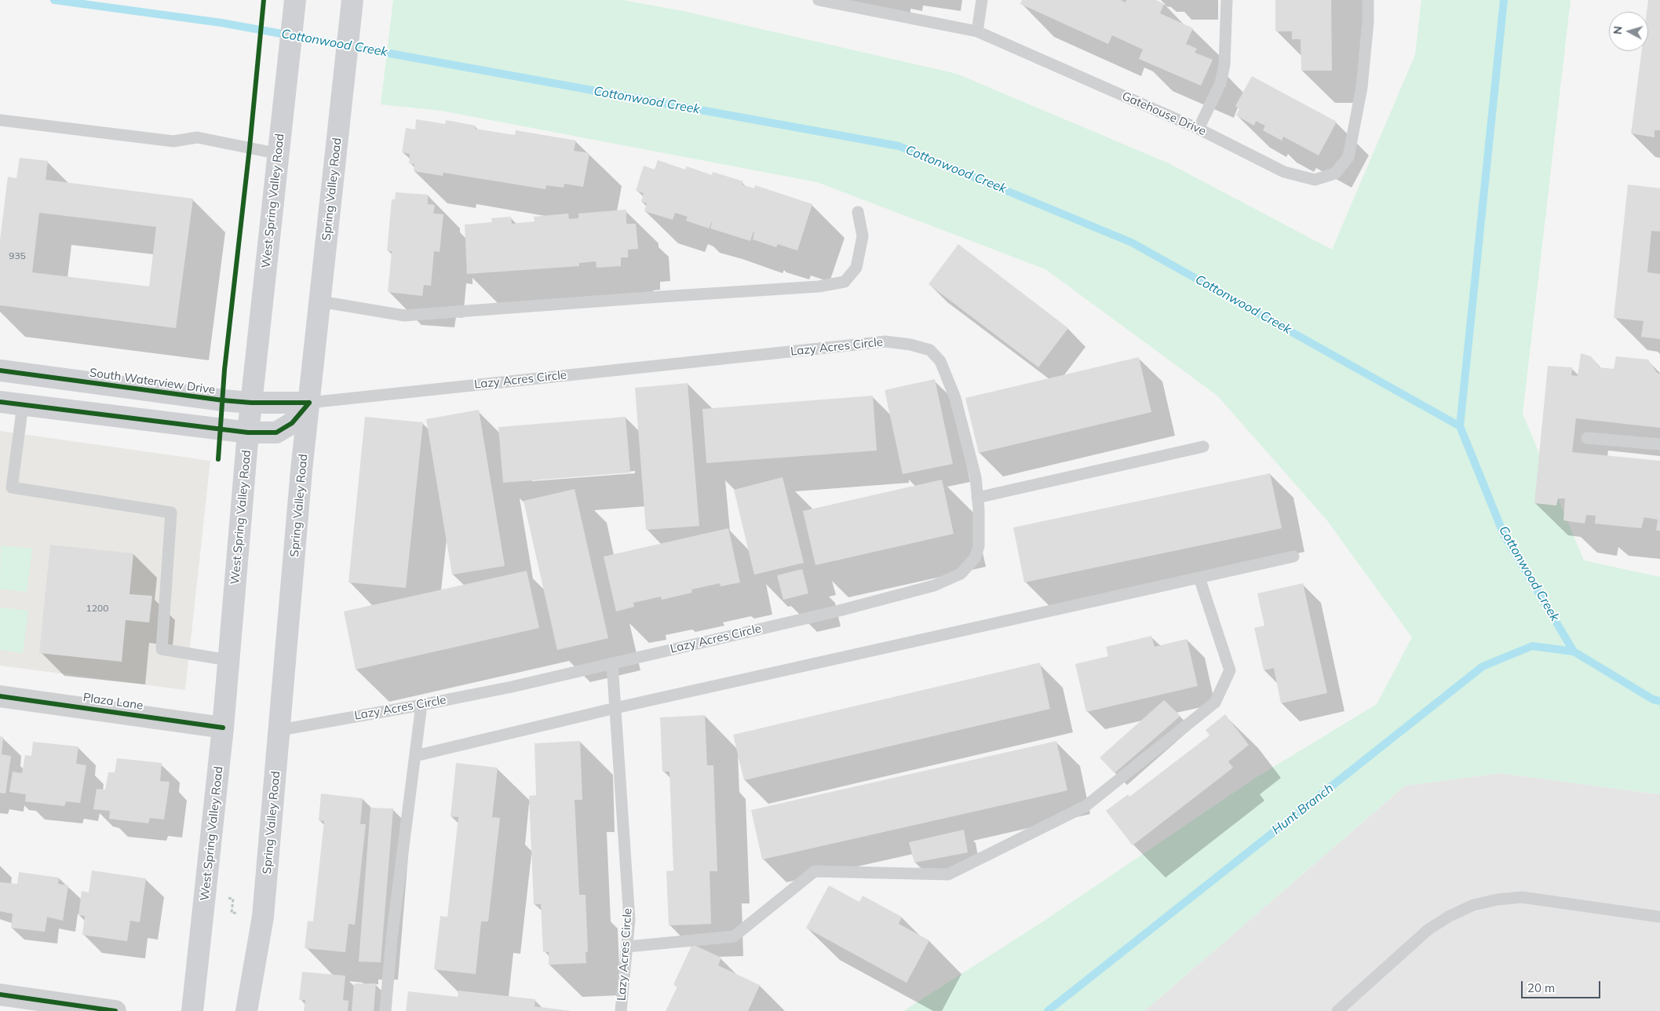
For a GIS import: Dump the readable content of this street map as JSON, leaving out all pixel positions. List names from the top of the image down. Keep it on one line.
{"streets":{"main road":["Spring Valley Road","West Spring Valley Road","South Waterview Drive"],"street":["Plaza Lane"],"lane":["Gatehouse Drive","Lazy Acres Circle"]},"crossings":[["Spring Valley Road","Lazy Acres Circle"],["Spring Valley Road","South Waterview Drive"],["West Spring Valley Road","South Waterview Drive"],["West Spring Valley Road","Plaza Lane"],["Lazy Acres Circle","South Waterview Drive"]],"water":["Cottonwood Creek","Hunt Branch"],"house_numbers":["935","1200"],"scale_bar":"20 m","north":"left"}
